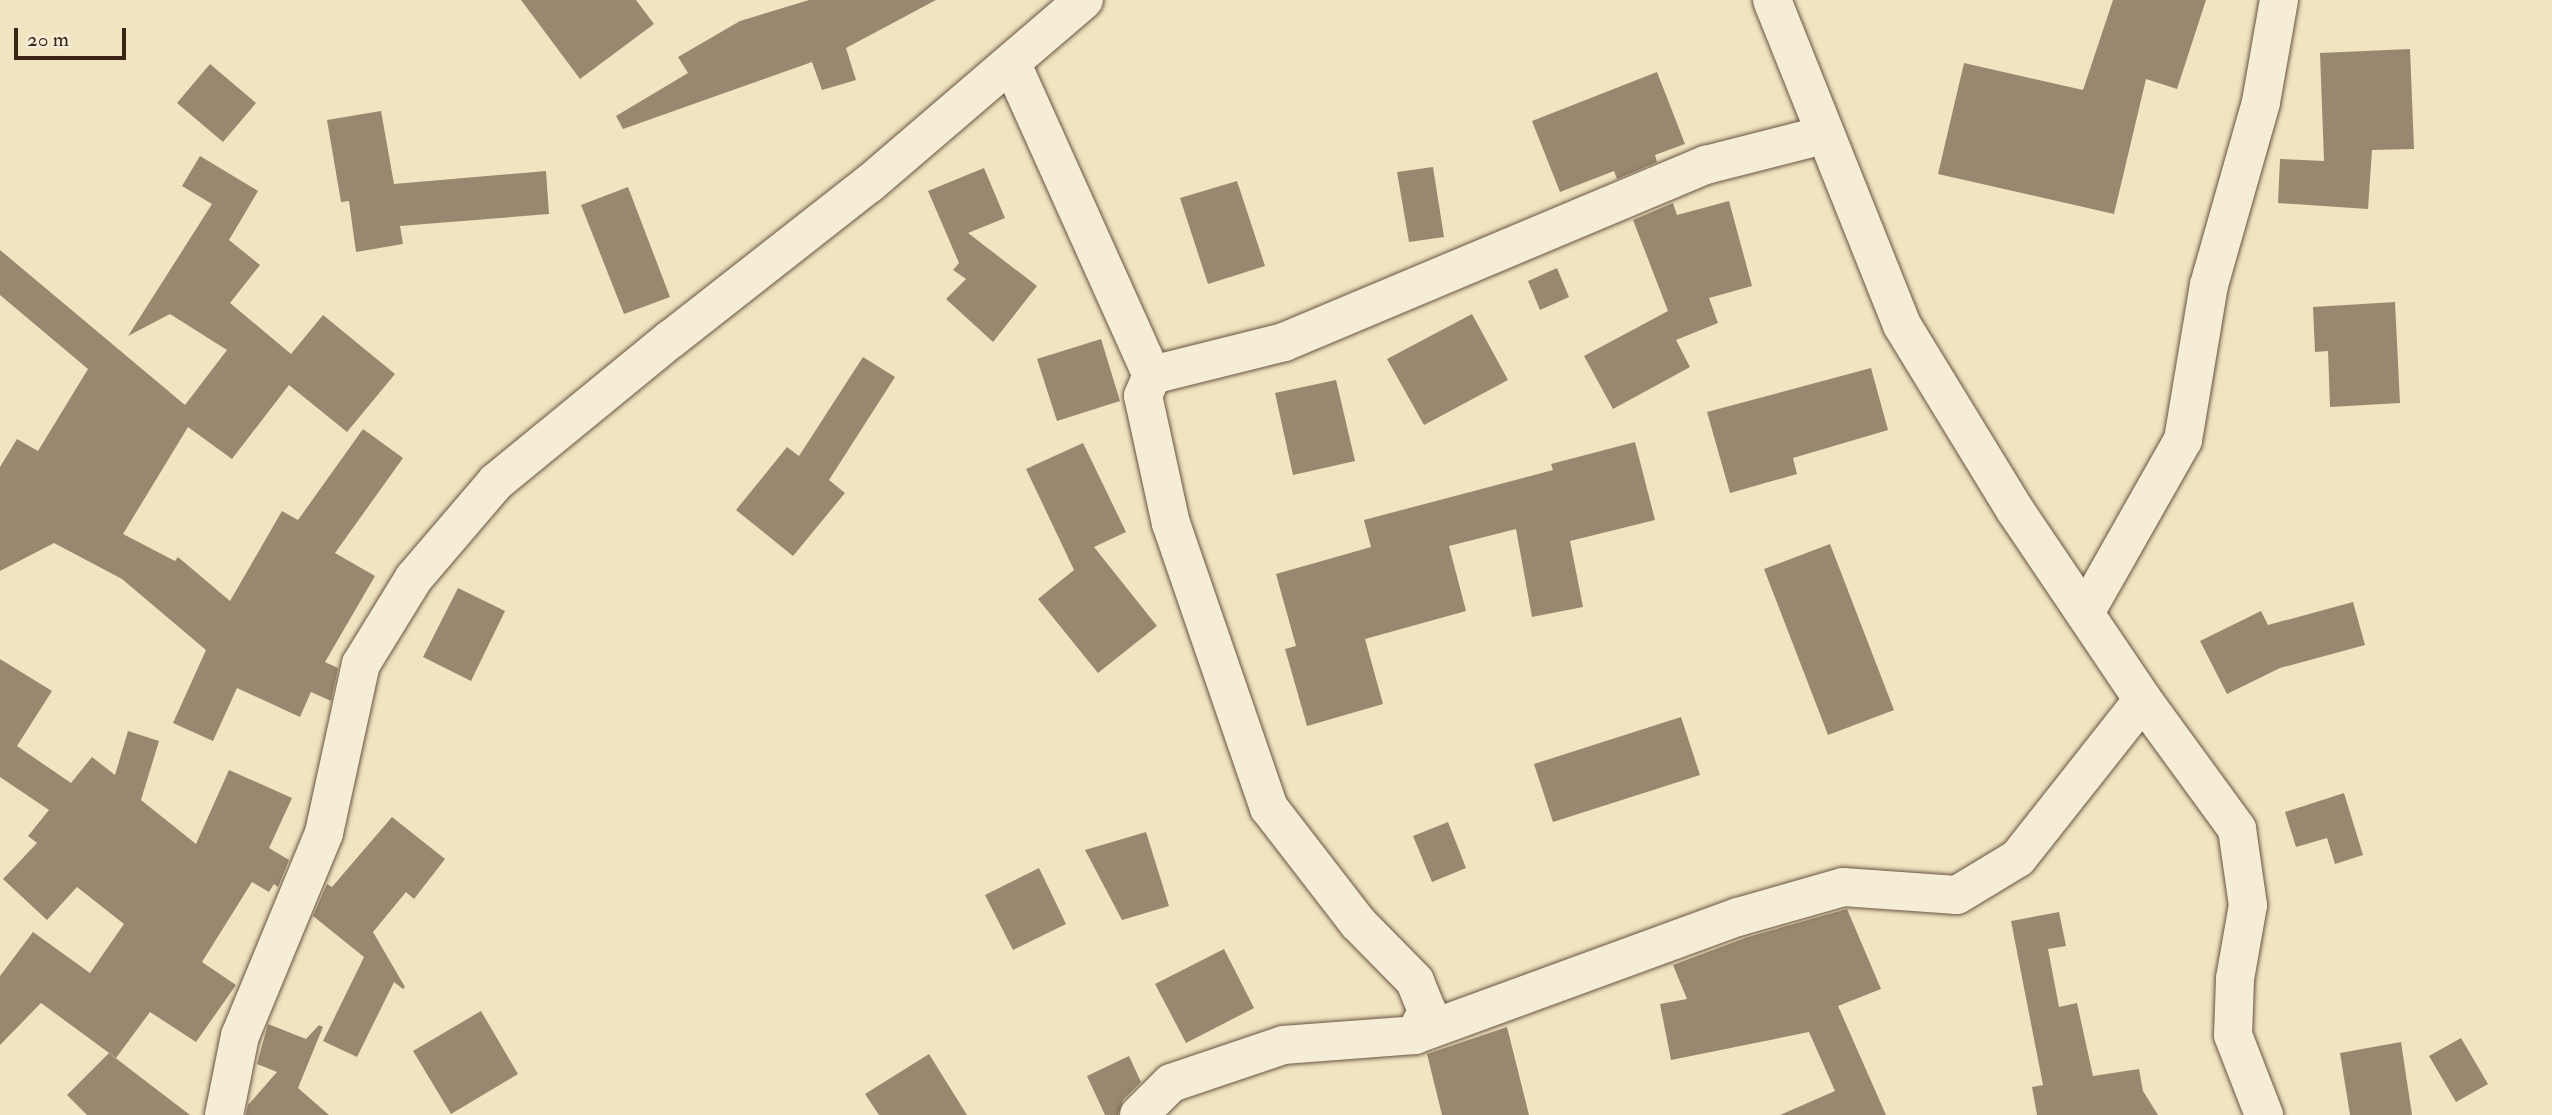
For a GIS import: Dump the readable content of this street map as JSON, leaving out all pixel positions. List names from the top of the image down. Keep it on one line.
{"scale_bar":"20 m"}
